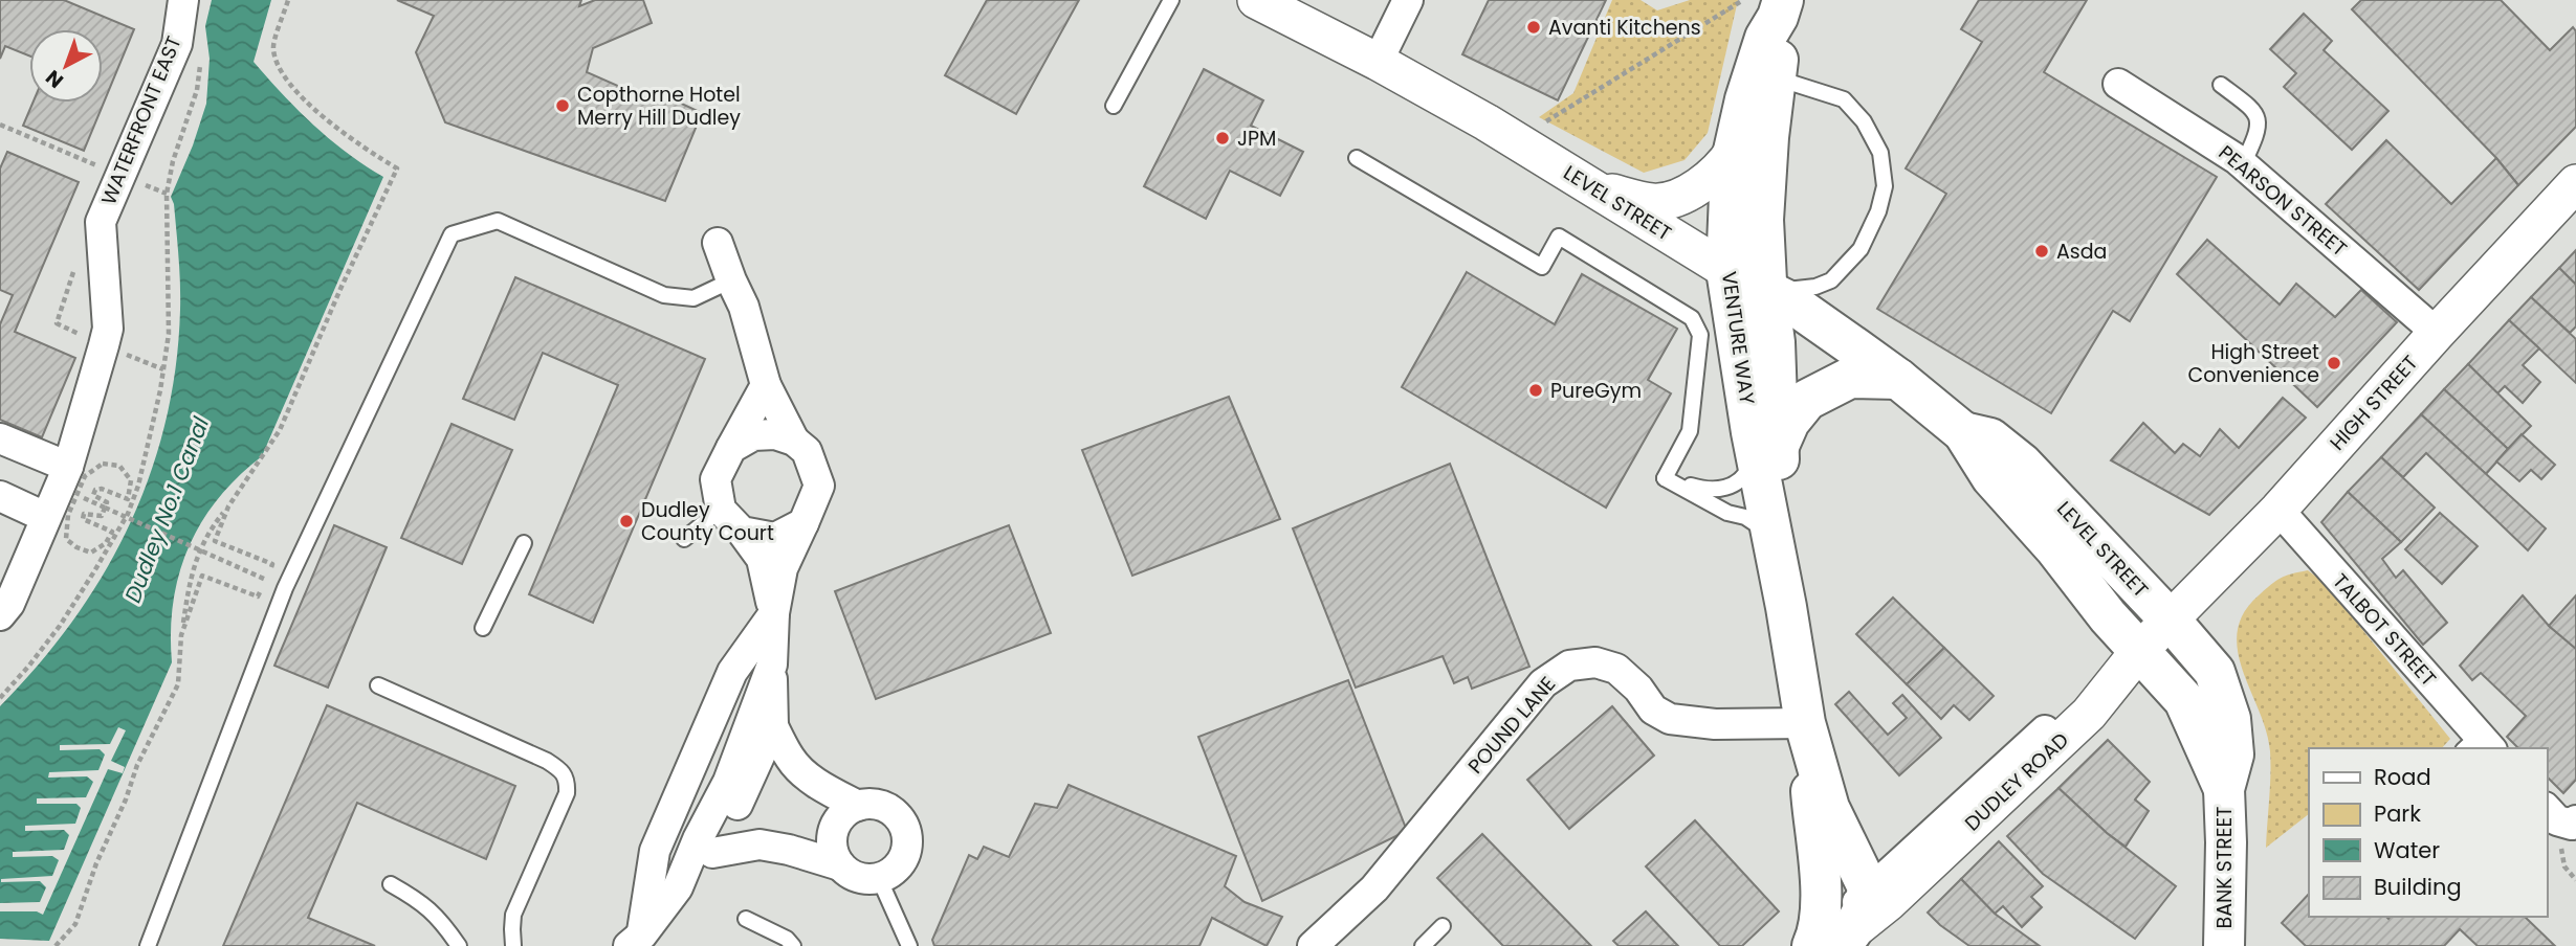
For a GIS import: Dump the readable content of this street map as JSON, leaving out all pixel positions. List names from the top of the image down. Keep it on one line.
{"streets":{"main road":["LEVEL STREET","VENTURE WAY","BANK STREET"],"street":["WATERFRONT EAST","PEARSON STREET","HIGH STREET","TALBOT STREET","POUND LANE","DUDLEY ROAD"]},"crossings":[["PEARSON STREET","HIGH STREET"],["LEVEL STREET","VENTURE WAY"],["LEVEL STREET","HIGH STREET"],["LEVEL STREET","DUDLEY ROAD"],["LEVEL STREET","BANK STREET"],["VENTURE WAY","POUND LANE"],["HIGH STREET","TALBOT STREET"],["HIGH STREET","DUDLEY ROAD"],["HIGH STREET","BANK STREET"],["DUDLEY ROAD","BANK STREET"]],"water":["Dudley No.1 Canal"],"places":["Avanti Kitchens","Copthorne Hotel Merry Hill Dudley","JPM","Asda","High Street Convenience","PureGym","Dudley County Court"],"legend":["Road","Park","Water","Building"],"north":"bottom left"}
